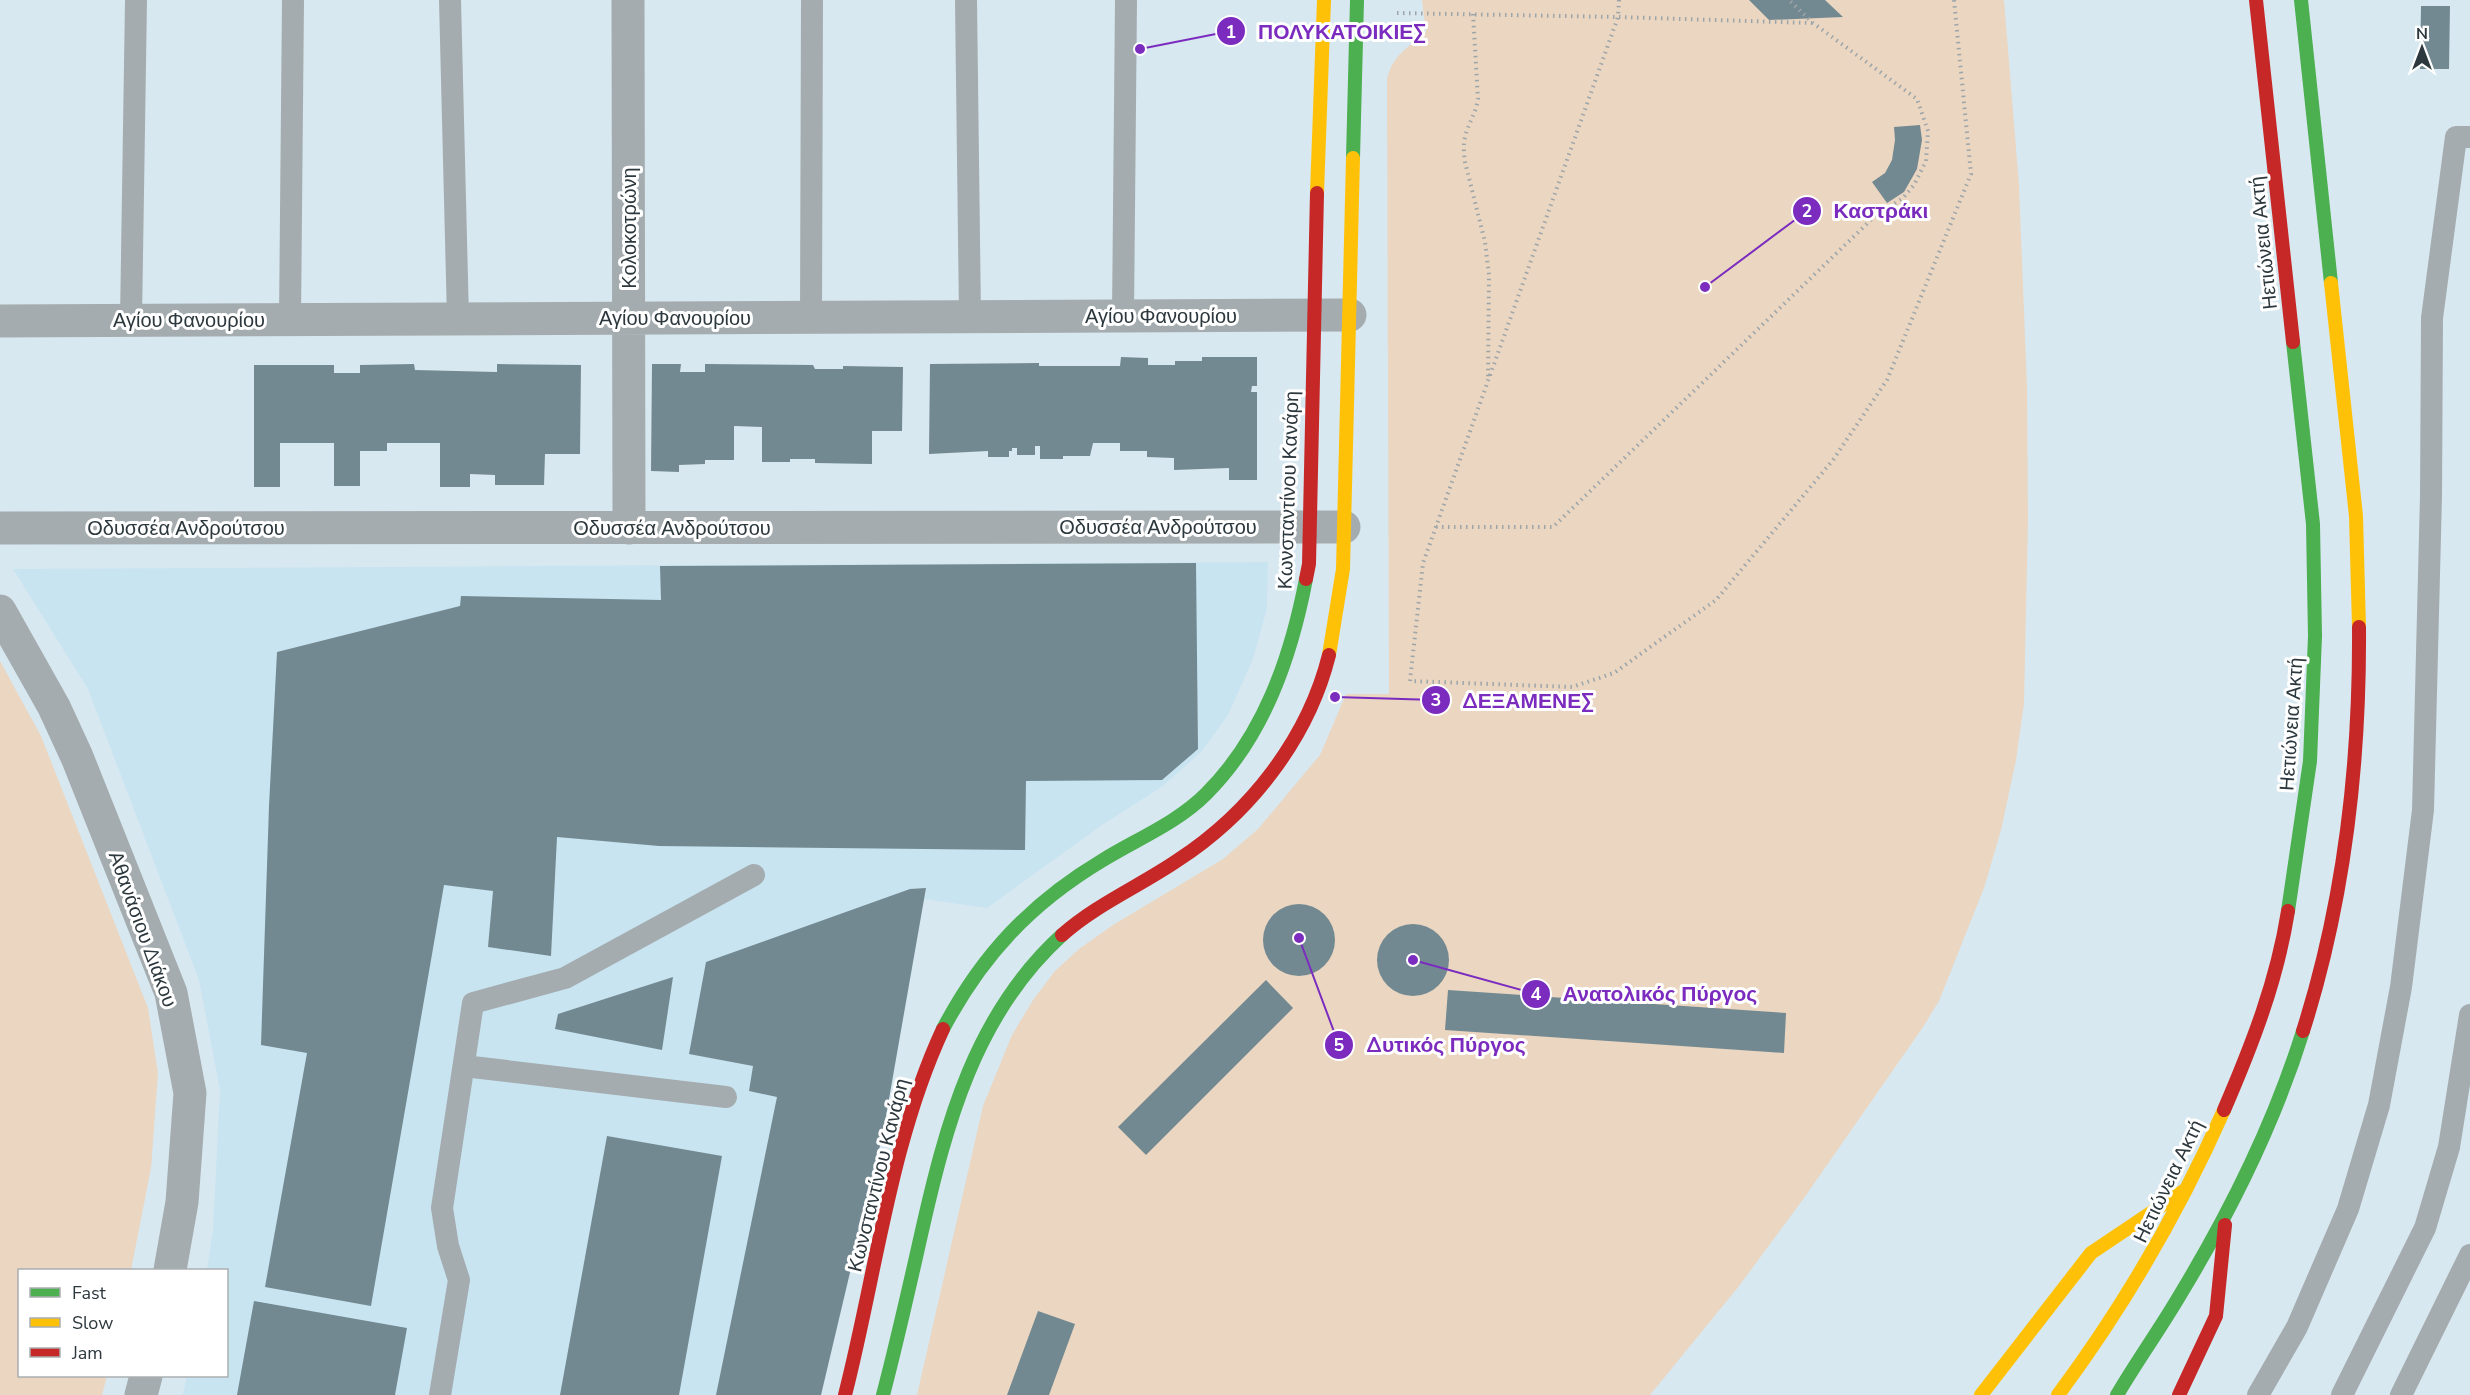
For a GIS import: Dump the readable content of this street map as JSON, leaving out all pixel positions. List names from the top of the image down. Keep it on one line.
{"streets":{"main road":["Ηετιώνεια Ακτή","Κωνσταντίνου Κανάρη"],"street":["Κολοκοτρώνη","Αγίου Φανουρίου","Οδυσσέα Ανδρούτσου","Αθανάσιου Διάκου"]},"crossings":[["Κολοκοτρώνη","Αγίου Φανουρίου"],["Κολοκοτρώνη","Οδυσσέα Ανδρούτσου"],["Αγίου Φανουρίου","Κωνσταντίνου Κανάρη"],["Κωνσταντίνου Κανάρη","Οδυσσέα Ανδρούτσου"]],"places":["ΠΟΛΥΚΑΤΟΙΚΙΕΣ","Καστράκι","ΔΕΞΑΜΕΝΕΣ","Δυτικός Πύργος","Ανατολικός Πύργος"],"legend":["Fast","Slow","Jam"],"north":"top"}
